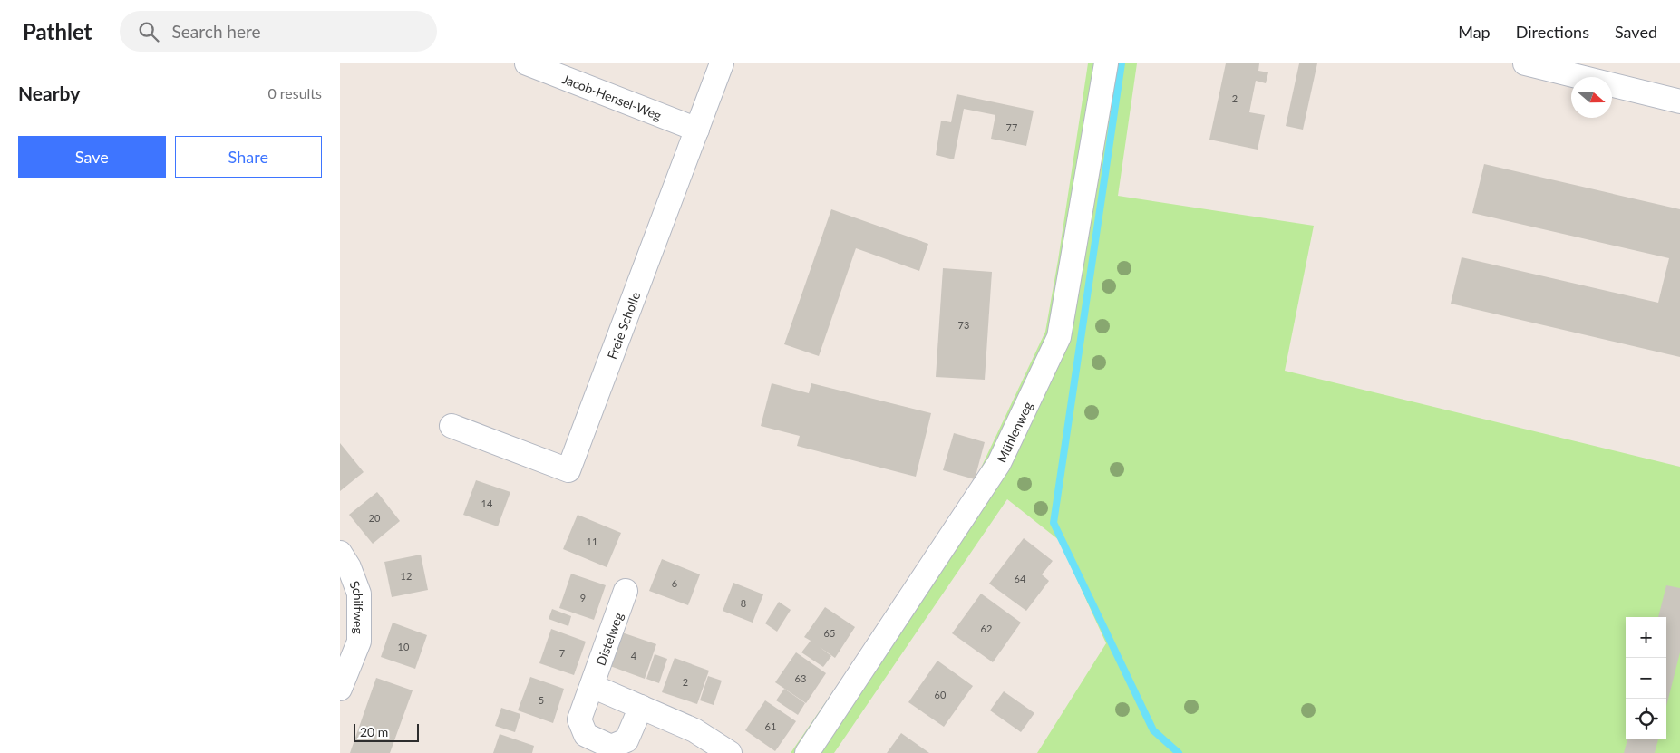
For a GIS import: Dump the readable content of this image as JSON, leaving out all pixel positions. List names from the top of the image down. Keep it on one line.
{"streets":{"street":["Jacob-Hensel-Weg","Freie Scholle","Mühlenweg","Schilfweg","Distelweg"]},"crossings":[["Jacob-Hensel-Weg","Freie Scholle"]],"house_numbers":["2","77","73","14","20","11","12","64","6","9","8","62","65","10","7","4","63","2","60","5","61"],"scale_bar":"20 m","north":"right","page":{"header":"Pathlet","search":"Search here","nav":["Map","Directions","Saved"],"heading":["Nearby","0 results"],"buttons":["Save","Share"],"map_buttons":["+","−"],"scale":"20 m"}}
